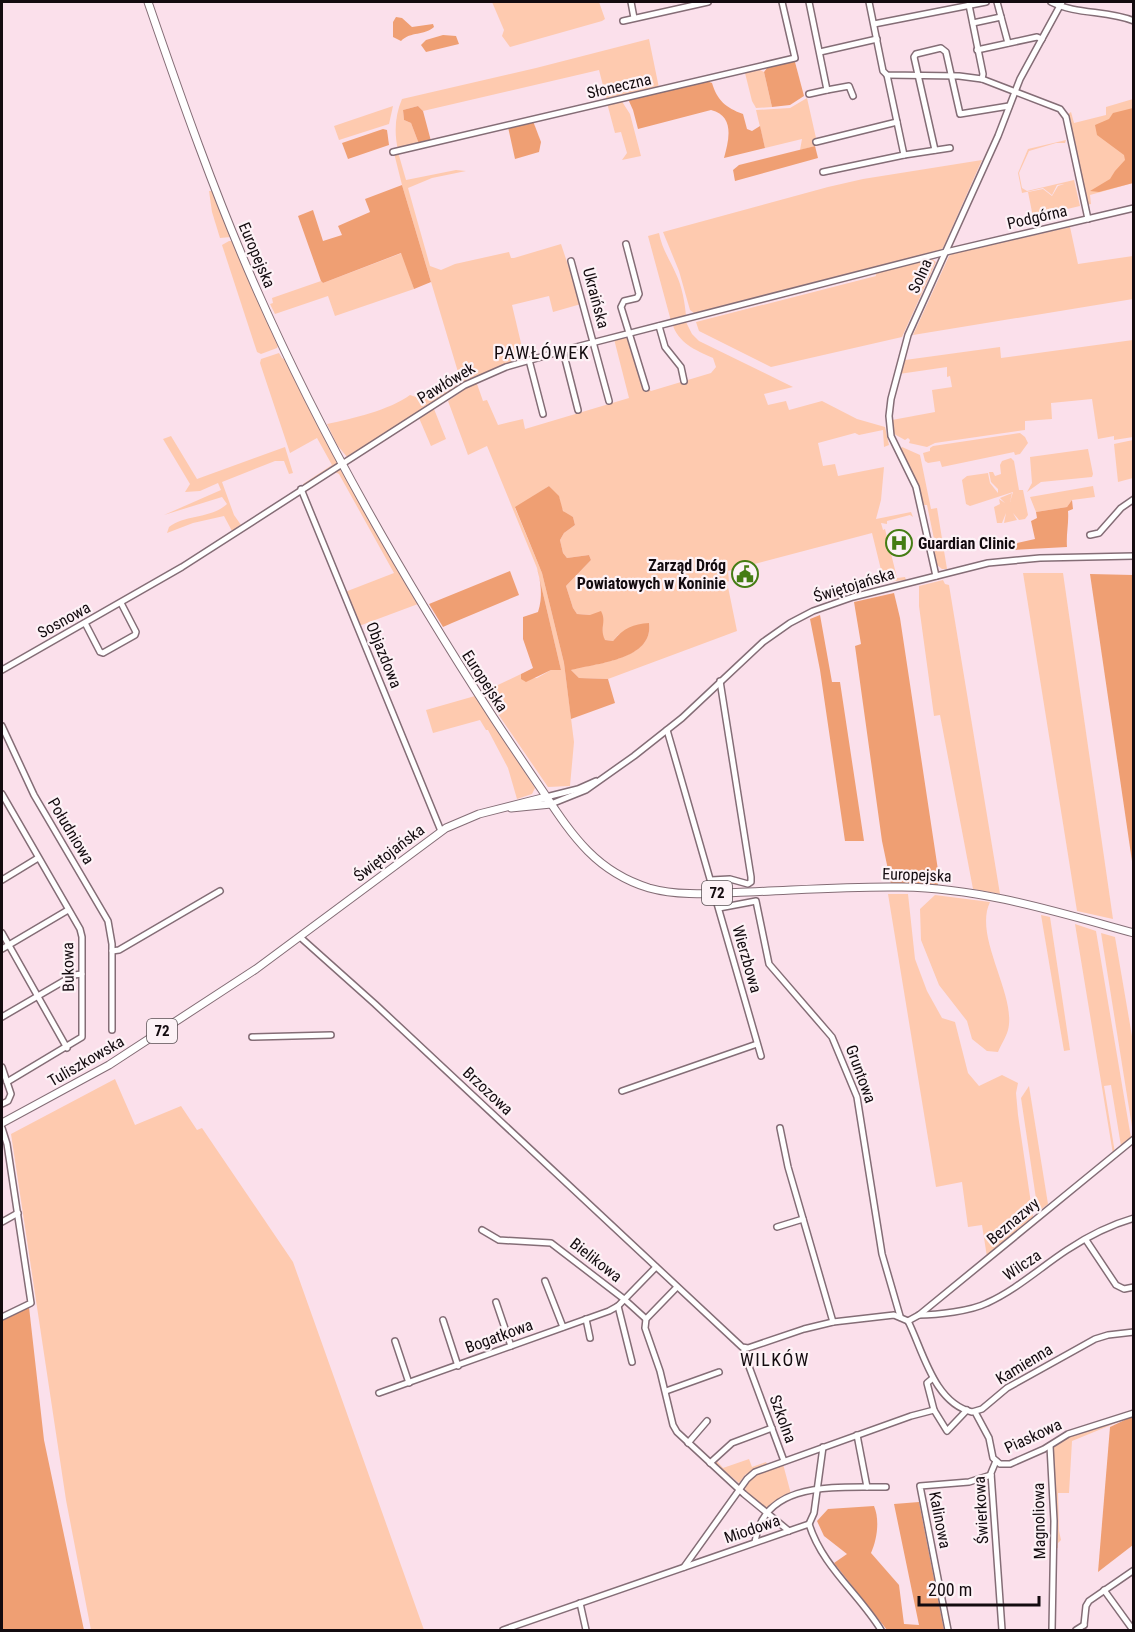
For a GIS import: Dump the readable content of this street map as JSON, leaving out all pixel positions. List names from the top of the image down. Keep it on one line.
{"streets":{"main road":["Europejska","Świętojańska","72","Tuliszkowska"],"street":["Słoneczna","Podgórna","Solna","Ukraińska","Pawłówek","Sosnowa","Objazdowa","Południowa","Wierzbowa","Bukowa","Gruntowa","Brzozowa","Beznazwy","Bielikowa","Wilcza","Bogatkowa","Kamienna","Szkolna","Piaskowa","Świerkowa","Kalinowa","Magnoliowa","Miodowa"]},"crossings":[["Podgórna","Solna"],["Podgórna","Pawłówek"],["Europejska","Pawłówek"],["Europejska","Świętojańska"],["Europejska","Wierzbowa"],["Solna","Pawłówek"],["Solna","Świętojańska"],["Ukraińska","Pawłówek"],["Pawłówek","Sosnowa"],["Pawłówek","Objazdowa"],["Świętojańska","Objazdowa"],["Świętojańska","Wierzbowa"],["Świętojańska","Tuliszkowska"],["Świętojańska","Brzozowa"],["Wierzbowa","Gruntowa"],["Tuliszkowska","Brzozowa"],["Brzozowa","Szkolna"],["Beznazwy","Wilcza"],["Bielikowa","Bogatkowa"],["Kamienna","Piaskowa"],["Szkolna","Miodowa"],["Piaskowa","Świerkowa"],["Piaskowa","Magnoliowa"],["Świerkowa","Kalinowa"]],"districts":["PAWŁÓWEK","WILKÓW"],"places":{"hospital":["Guardian Clinic"],"public building":["Zarząd Dróg Powiatowych w Koninie"]},"scale_bar":"200 m"}
